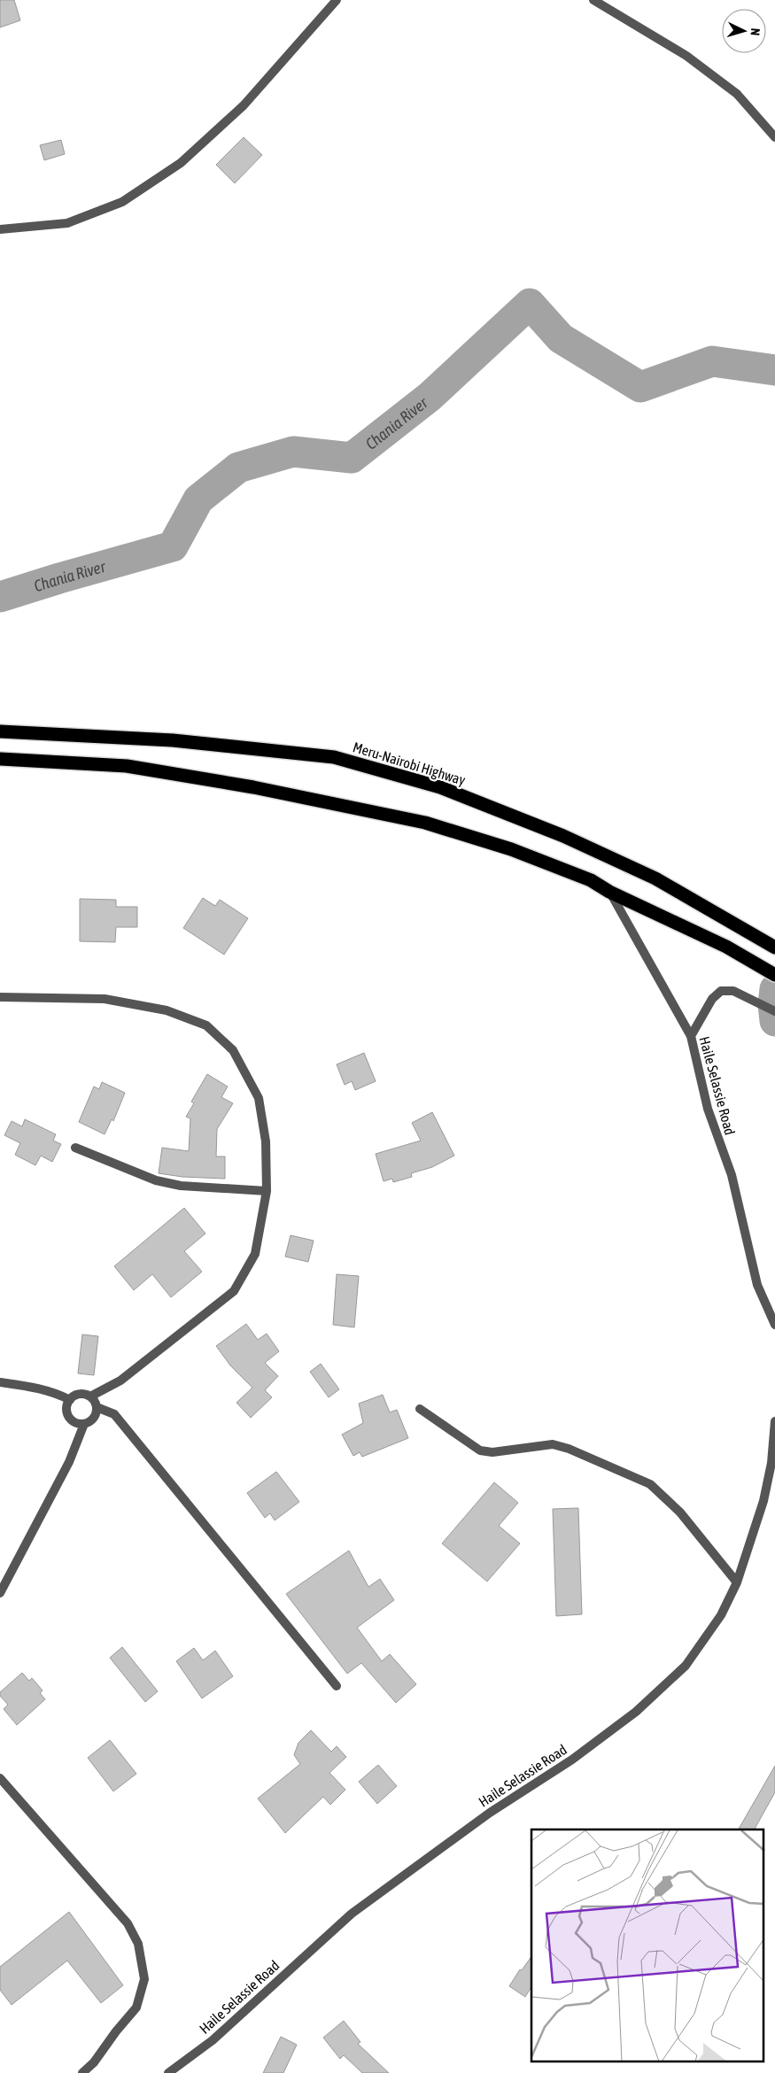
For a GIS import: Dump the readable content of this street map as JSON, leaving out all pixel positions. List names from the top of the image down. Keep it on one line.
{"streets":{"highway":["Meru-Nairobi Highway"],"street":["Haile Selassie Road"]},"water":["Chania River"],"north":"right"}
